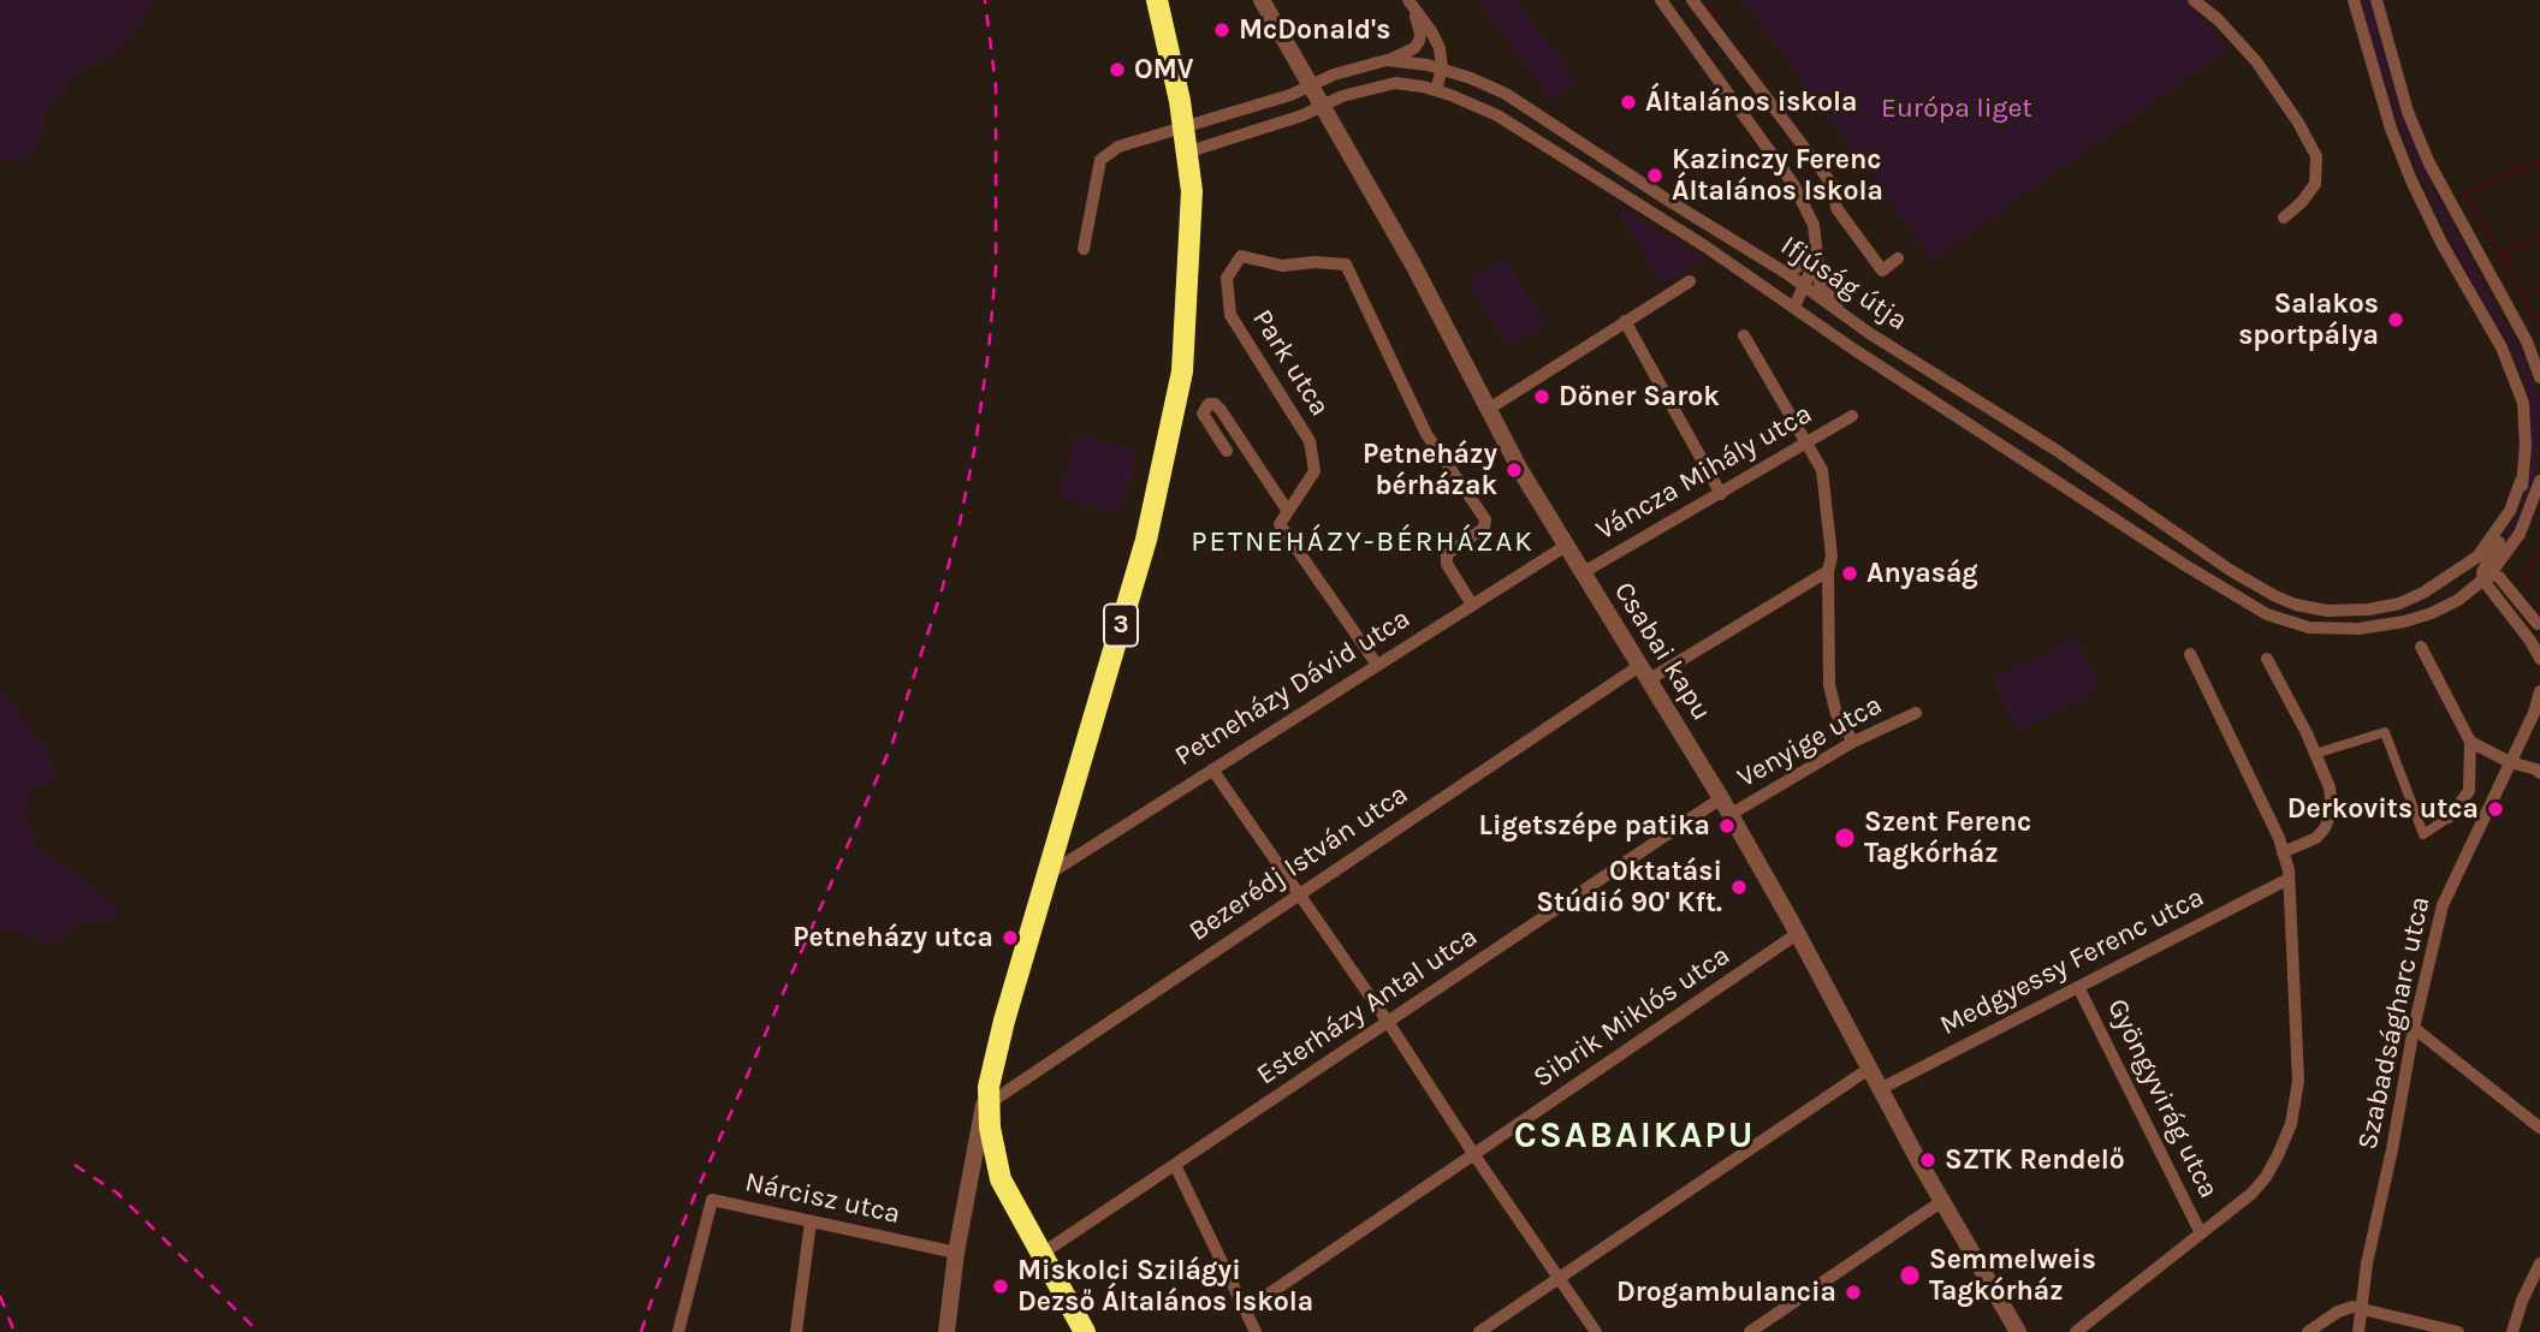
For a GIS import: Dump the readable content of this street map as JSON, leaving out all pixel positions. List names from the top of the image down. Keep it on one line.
{"streets":{"main road":["3"],"street":["Ifjúság útja","Park utca","Váncza Mihály utca","Csabai kapu","Petneházy Dávid utca","Venyige utca","Bezerédj István utca","Medgyessy Ferenc utca","Esterházy Antal utca","Sibrik Miklós utca","Szabadságharc utca","Gyöngyvirág utca","Nárcisz utca"]},"crossings":[["Ifjúság útja","3"],["Ifjúság útja","Csabai kapu"],["Park utca","Petneházy Dávid utca"],["Váncza Mihály utca","Csabai kapu"],["3","Petneházy Dávid utca"],["3","Bezerédj István utca"],["3","Esterházy Antal utca"],["Csabai kapu","Petneházy Dávid utca"],["Csabai kapu","Venyige utca"],["Csabai kapu","Bezerédj István utca"],["Csabai kapu","Medgyessy Ferenc utca"],["Csabai kapu","Esterházy Antal utca"],["Csabai kapu","Sibrik Miklós utca"],["Medgyessy Ferenc utca","Gyöngyvirág utca"]],"districts":["PETNEHÁZY-BÉRHÁZAK","CSABAIKAPU"],"parks":["Európa liget"],"places":["McDonald's","OMV","Általános iskola","Kazinczy Ferenc Általános Iskola","Salakos sportpálya","Döner Sarok","Petneházy bérházak","Anyaság","Derkovits utca","Ligetszépe patika","Szent Ferenc Tagkórház","Oktatási Stúdió 90' Kft.","Petneházy utca","SZTK Rendelő","Semmelweis Tagkórház","Miskolci Szilágyi Dezső Általános Iskola","Drogambulancia"]}
